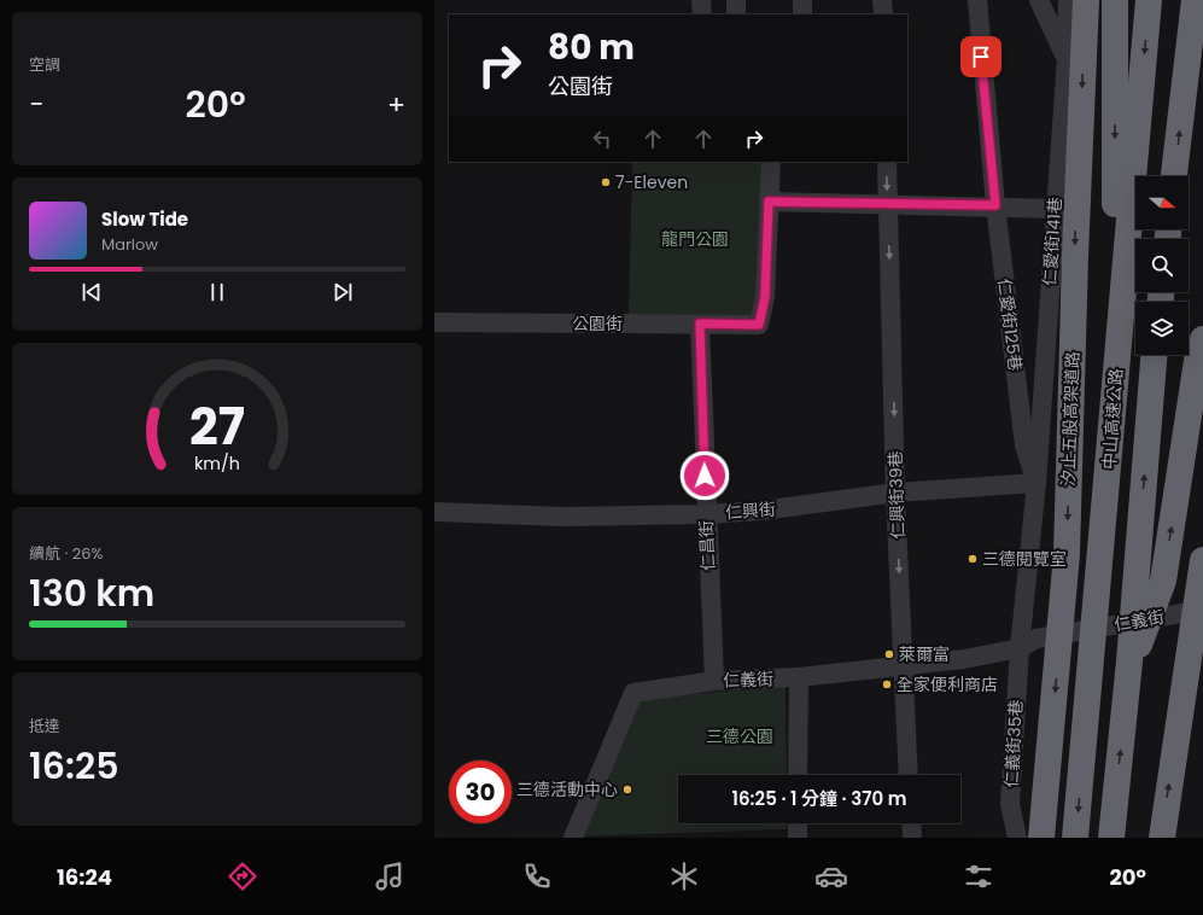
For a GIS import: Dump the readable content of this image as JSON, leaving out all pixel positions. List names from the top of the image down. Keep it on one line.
{"streets":{"highway":["汐止五股高架道路","中山高速公路"],"street":["仁愛街141巷","公園街","仁愛街125巷","仁興街39巷","仁興街","仁昌街","仁義街","仁義街35巷"]},"crossings":[["仁愛街141巷","仁愛街125巷"],["仁愛街141巷","仁興街"],["公園街","仁昌街"],["仁愛街125巷","仁興街"],["仁愛街125巷","仁義街"],["仁愛街125巷","仁義街35巷"],["仁興街39巷","仁興街"],["仁興街39巷","仁義街"],["仁興街","仁昌街"],["仁昌街","仁義街"],["仁義街","仁義街35巷"]],"one_way":["仁興街39巷"],"parks":["龍門公園","三德公園"],"places":["7-Eleven","三德閱覽室","萊爾富","全家便利商店","三德活動中心"],"north":"right","page":{"tile":["空調",["續航 · 26%","130 km"],["抵達","16:25"]],"turn":["80 m","公園街"],"heat":["−","20°","+"],"song":["Slow Tide","Marlow"],"limit":"30","trip":"16:25 · 1 分鐘 · 370 m","tabs":["16:24","20°"],"gauge":["27","km/h"]}}
